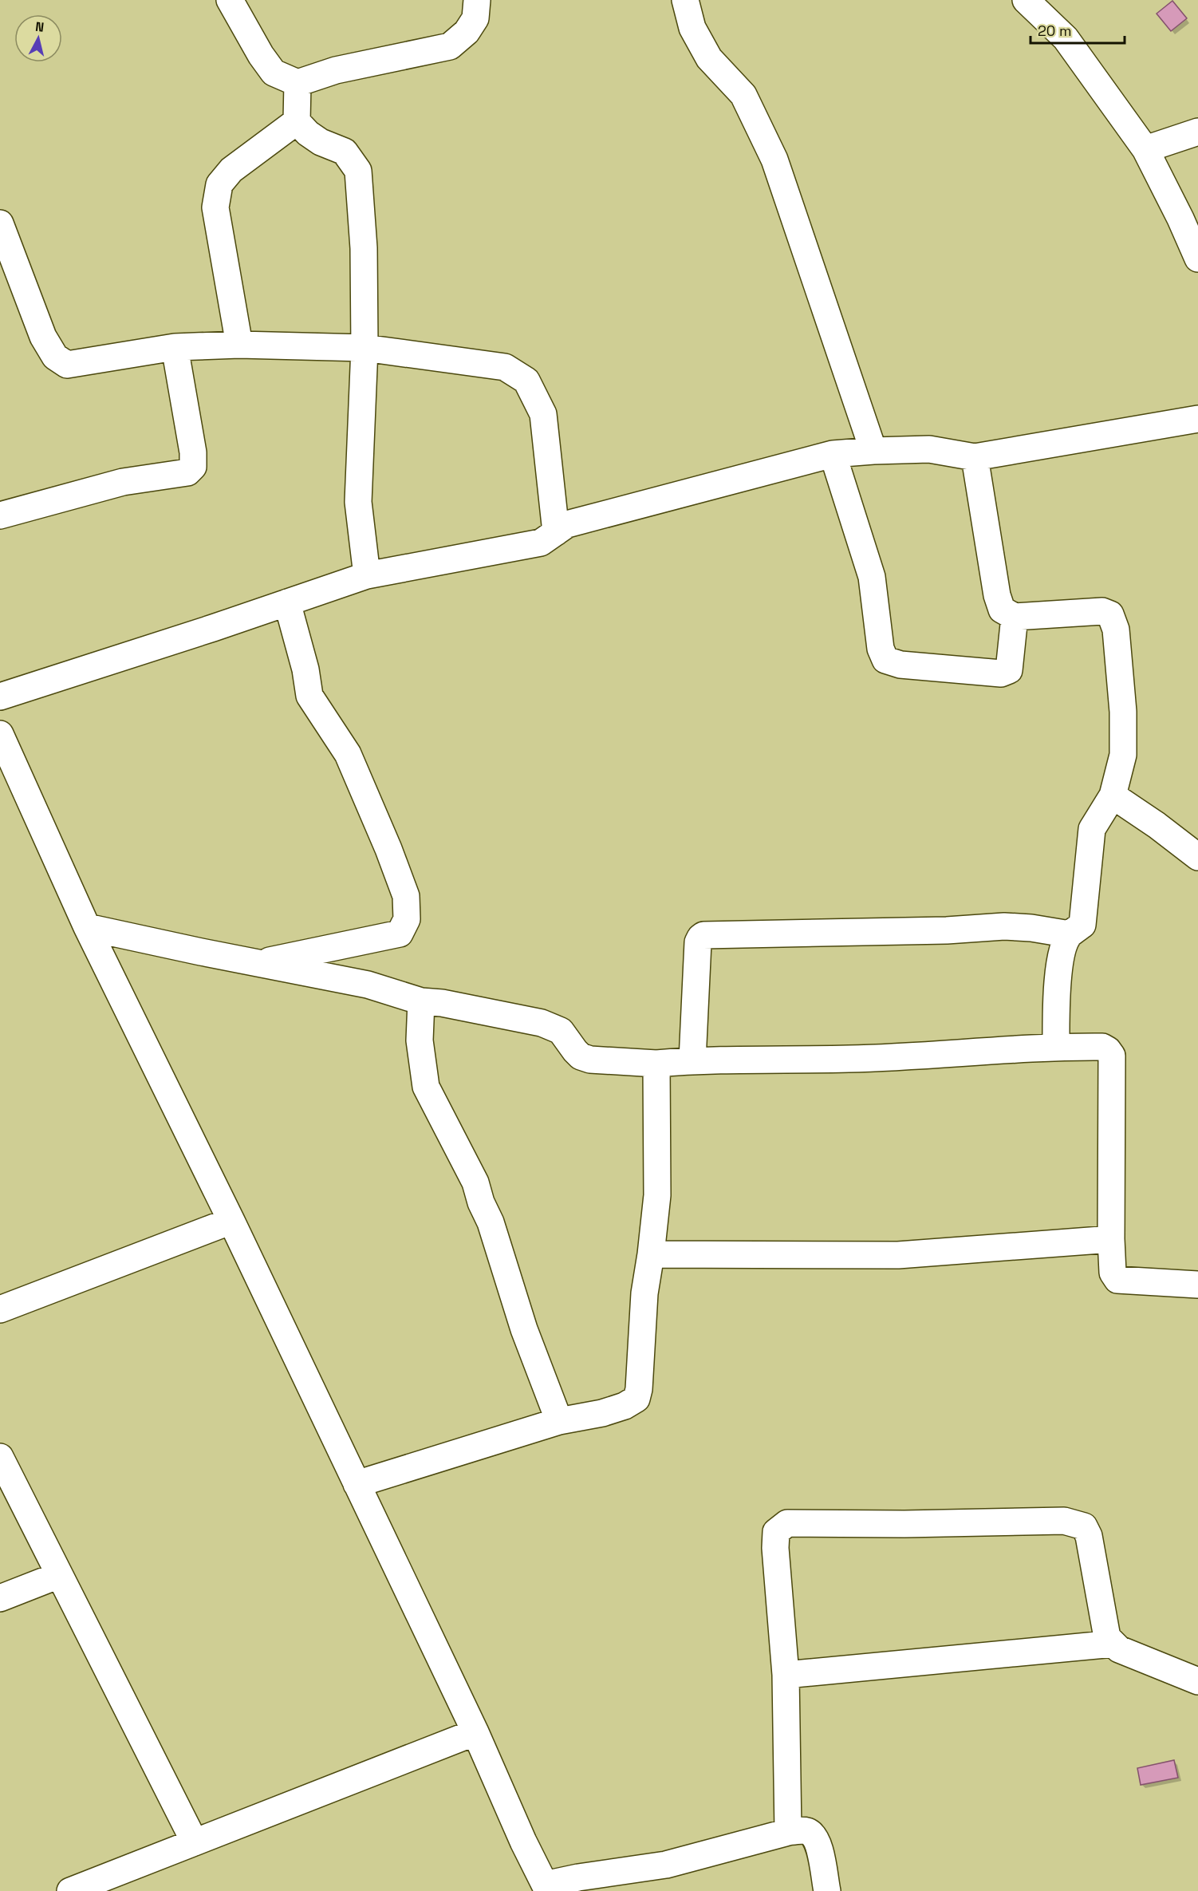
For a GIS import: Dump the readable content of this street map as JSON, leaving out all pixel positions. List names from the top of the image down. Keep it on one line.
{"scale_bar":"20 m","north":"top"}
